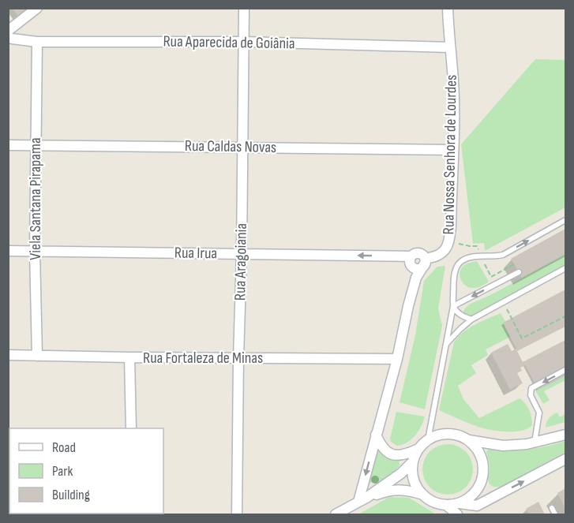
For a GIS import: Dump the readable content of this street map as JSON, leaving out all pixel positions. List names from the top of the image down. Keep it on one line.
{"streets":{"street":["Rua Aparecida de Goiânia","Rua Caldas Novas","Rua Nossa Senhora de Lourdes","Viela Santana Pirapama","Rua Irua","Rua Aragoiania","Rua Fortaleza de Minas"]},"crossings":[["Rua Aparecida de Goiânia","Rua Nossa Senhora de Lourdes"],["Rua Aparecida de Goiânia","Viela Santana Pirapama"],["Rua Aparecida de Goiânia","Rua Aragoiania"],["Rua Caldas Novas","Rua Nossa Senhora de Lourdes"],["Rua Caldas Novas","Viela Santana Pirapama"],["Rua Caldas Novas","Rua Aragoiania"],["Rua Nossa Senhora de Lourdes","Rua Irua"],["Viela Santana Pirapama","Rua Irua"],["Viela Santana Pirapama","Rua Fortaleza de Minas"],["Rua Irua","Rua Aragoiania"],["Rua Aragoiania","Rua Fortaleza de Minas"]],"one_way":["Rua Irua"],"legend":["Road","Park","Building"]}
